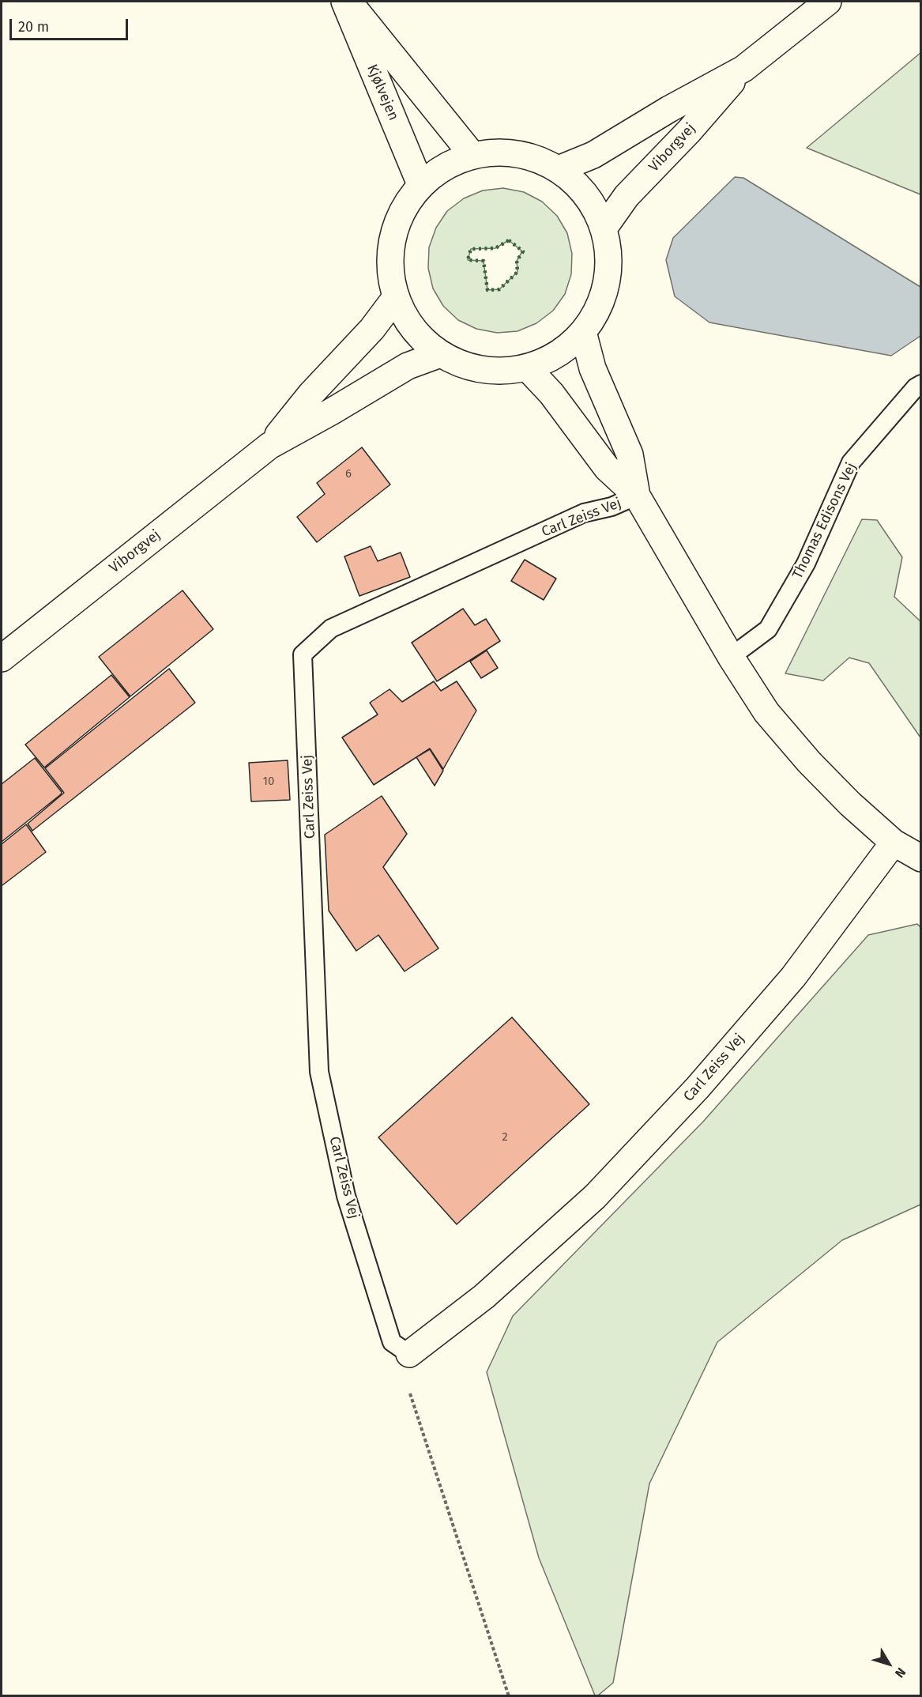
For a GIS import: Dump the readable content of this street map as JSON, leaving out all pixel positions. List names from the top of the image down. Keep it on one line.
{"streets":{"main road":["Kjølvejen","Viborgvej","Carl Zeiss Vej"],"lane":["Thomas Edisons Vej"]},"house_numbers":["6","10","2"],"scale_bar":"20 m","north":"bottom right"}
